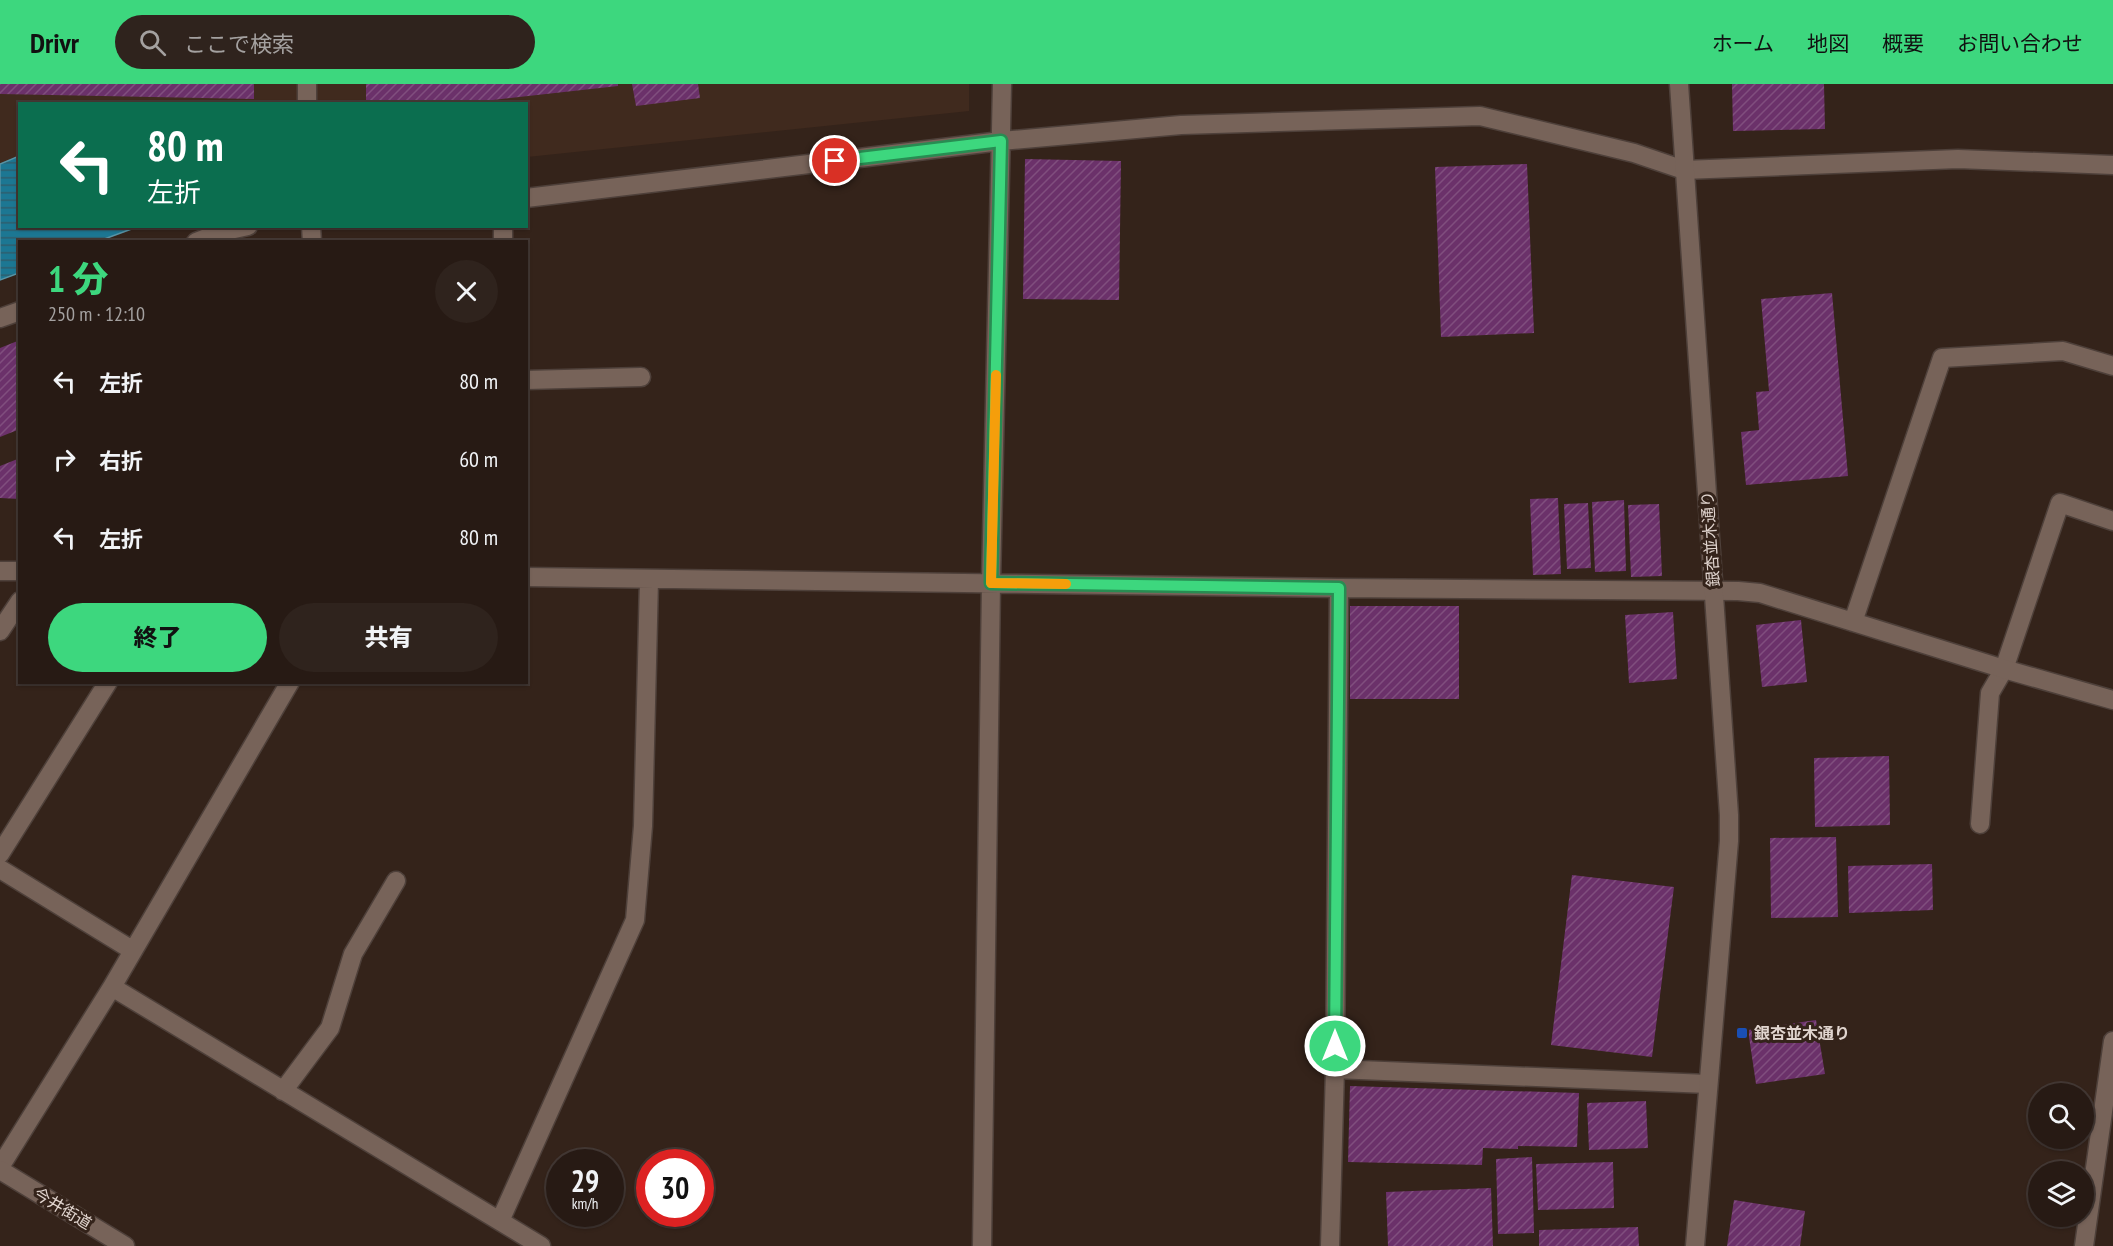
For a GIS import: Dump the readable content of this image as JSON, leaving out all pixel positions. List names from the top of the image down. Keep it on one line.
{"streets":{"street":["銀杏並木通り","今井街道"]},"places":{"transit":["銀杏並木通り"]},"page":{"header":"Drivr","search":"ここで検索","nav":["ホーム","地図","概要","お問い合わせ"],"turn":["80 m","左折"],"heading":["1 分","250 m · 12:10"],"list":[{"name":"左折","value":"80 m"},{"name":"右折","value":"60 m"},{"name":"左折","value":"80 m"}],"buttons":["終了","共有"],"speed":"29 km/h","limit":"30"}}
